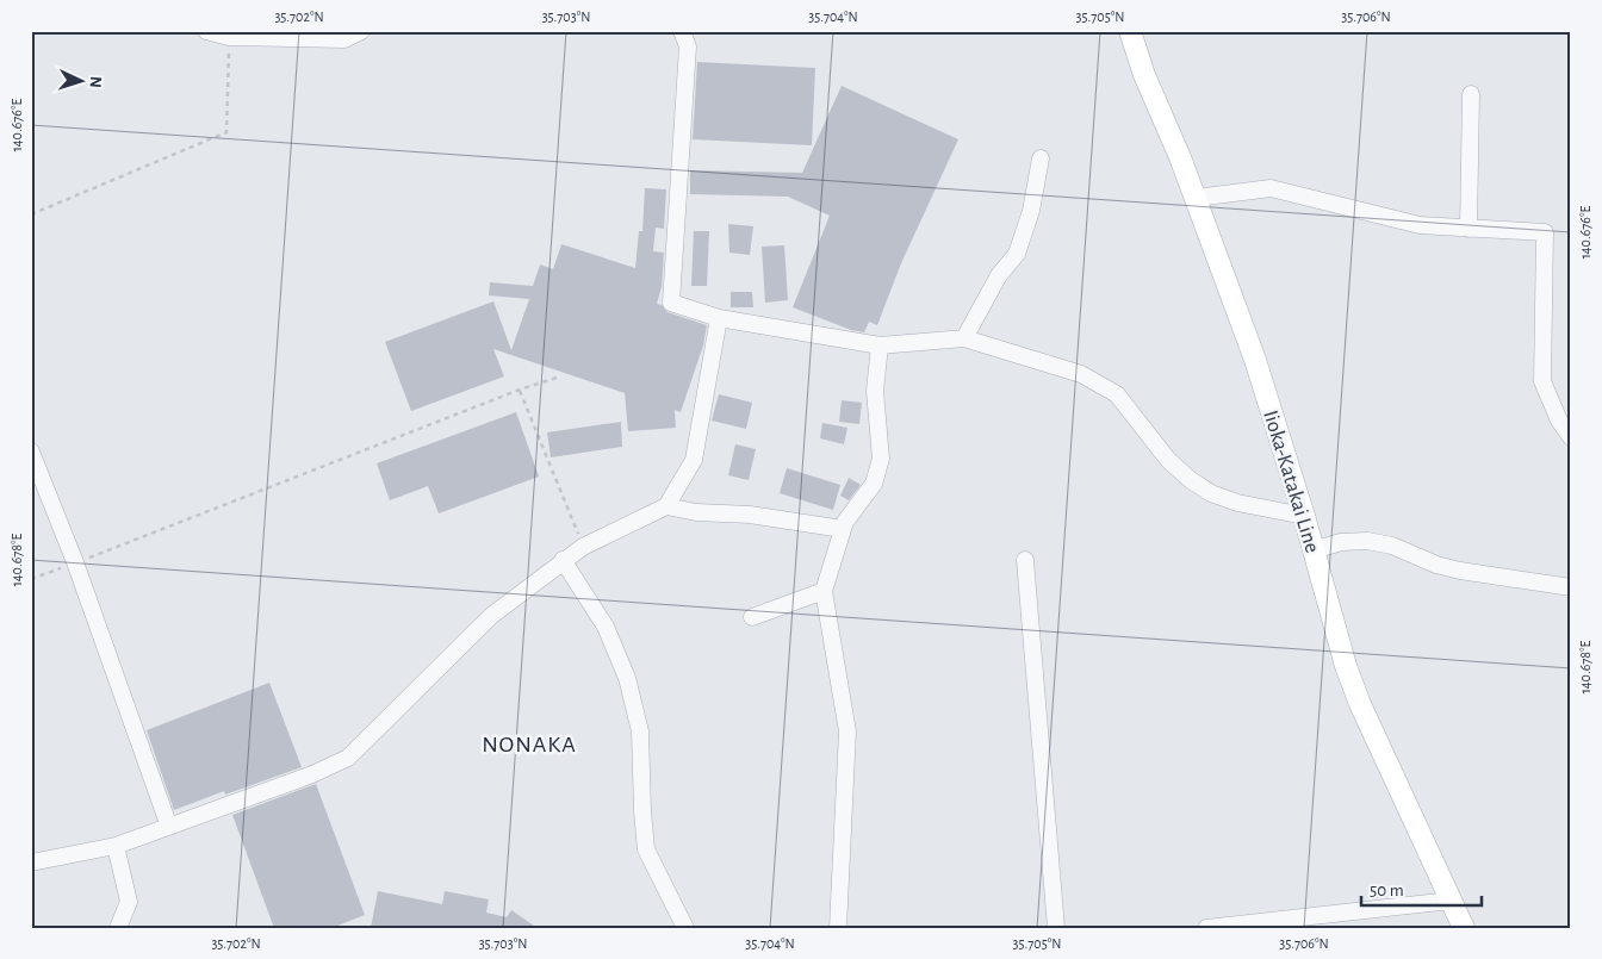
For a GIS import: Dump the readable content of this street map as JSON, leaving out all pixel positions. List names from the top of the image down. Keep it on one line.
{"streets":{"main road":["Iioka-Katakai Line"]},"districts":["NONAKA"],"scale_bar":"50 m","north":"right","coordinates":["35.702°N","35.703°N","35.704°N","35.705°N","35.706°N","140.676°E","140.678°E"]}
